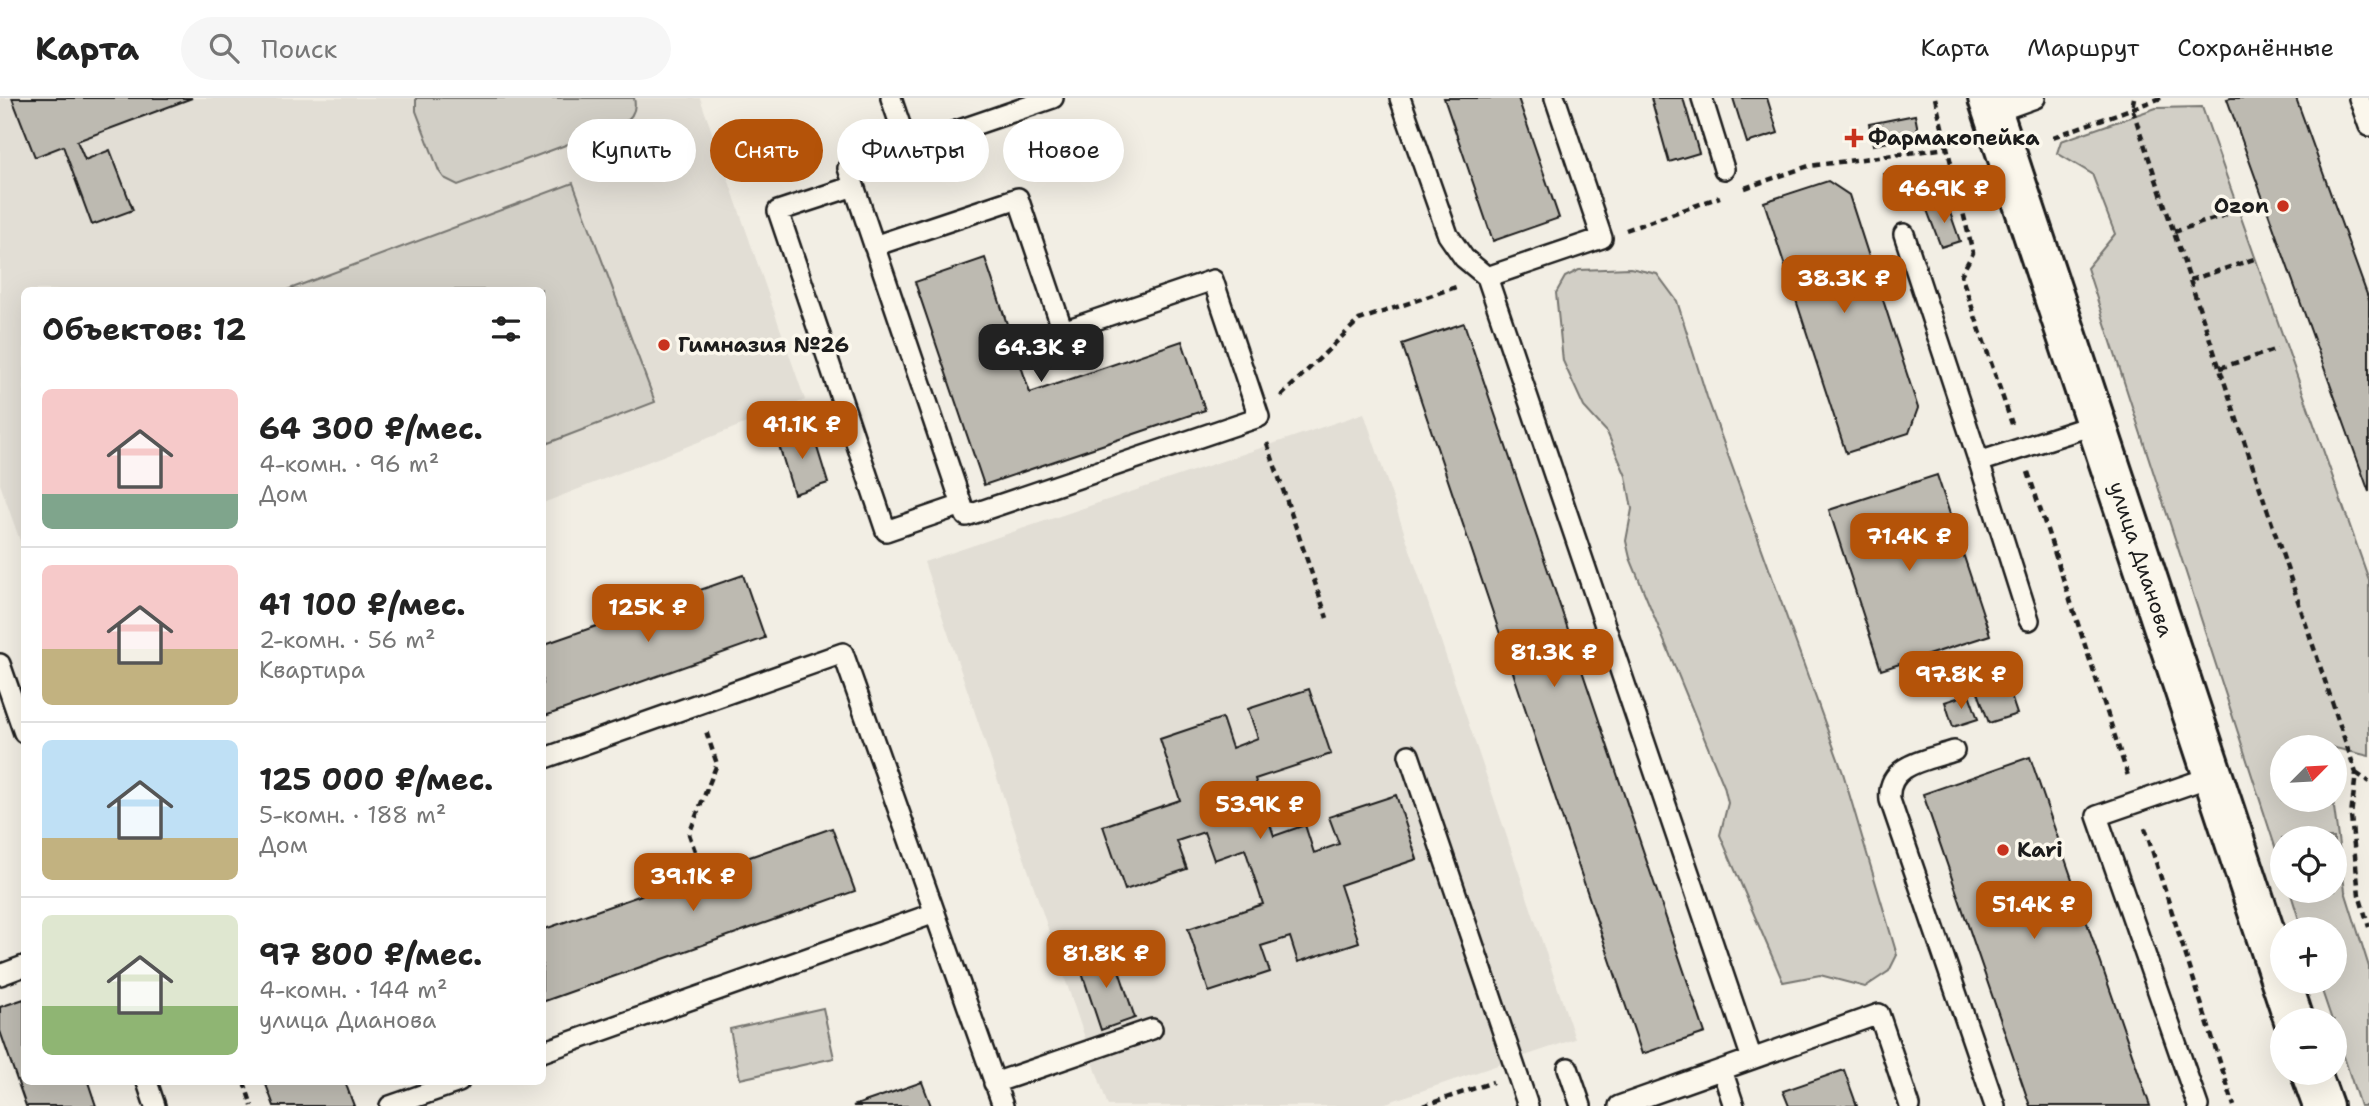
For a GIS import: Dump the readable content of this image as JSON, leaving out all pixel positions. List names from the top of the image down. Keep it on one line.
{"streets":{"main road":["улица Дианова"]},"places":{"health":["Фармакопейка"],"other":["Ozon","Гимназия №26","Kari"]},"north":"top right","page":{"header":"Карта","search":"Поиск","nav":["Карта","Маршрут","Сохранённые"],"chip":["Купить","Снять","Фильтры","Новое"],"price":["46.9K ₽","38.3K ₽","64.3K ₽","41.1K ₽","71.4K ₽","125K ₽","81.3K ₽","97.8K ₽","53.9K ₽","39.1K ₽","51.4K ₽","81.8K ₽"],"heading":"Объектов: 12","list":[{"name":"64 300 ₽/мес.","note":"4-комн. · 96 m² · Дом"},{"name":"41 100 ₽/мес.","note":"2-комн. · 56 m² · Квартира"},{"name":"125 000 ₽/мес.","note":"5-комн. · 188 m² · Дом"},{"name":"97 800 ₽/мес.","note":"4-комн. · 144 m² · улица Дианова"}],"map_buttons":["+","−"]}}
